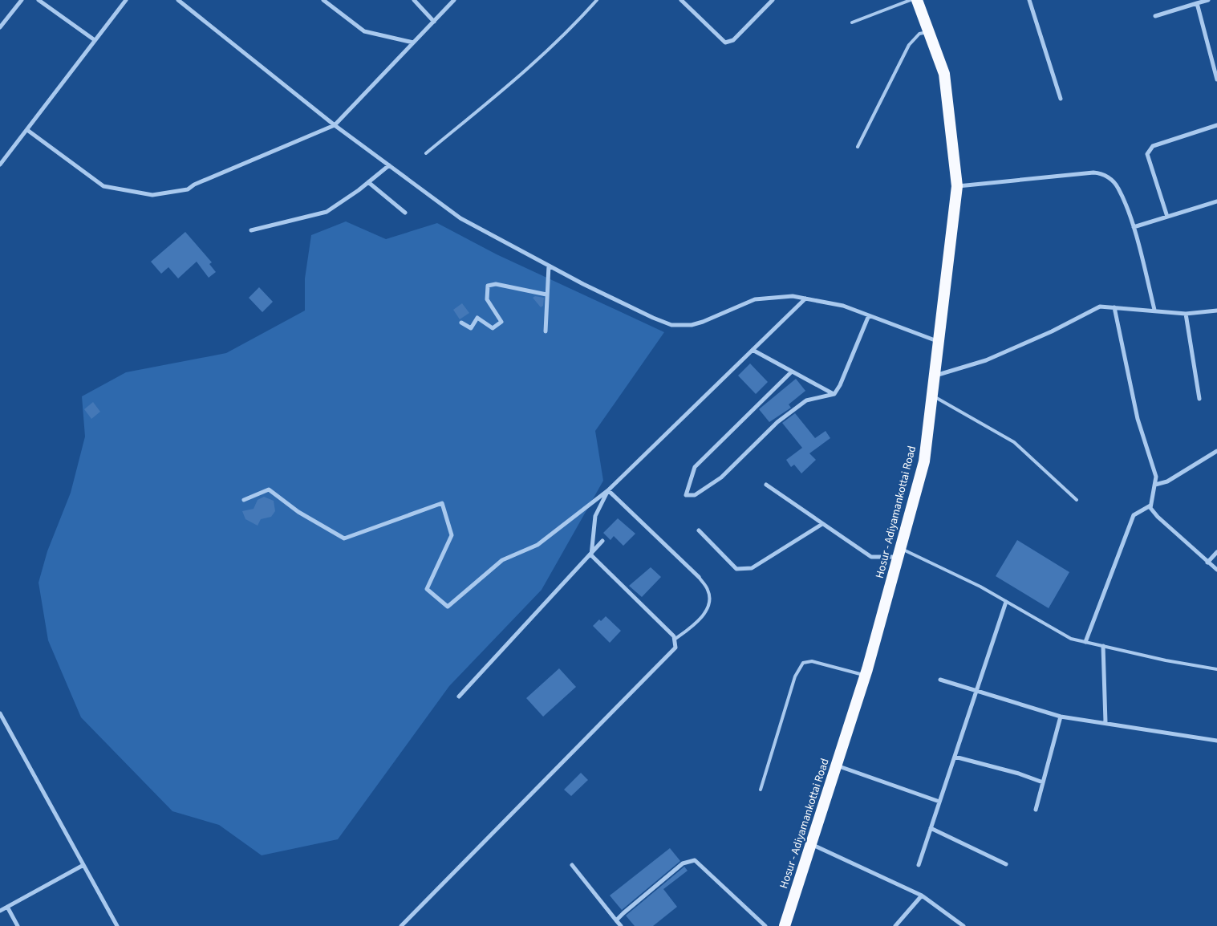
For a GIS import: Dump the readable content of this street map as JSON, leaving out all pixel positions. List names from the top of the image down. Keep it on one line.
{"streets":{"highway":["Hosur - Adiyamankottai Road"]}}
